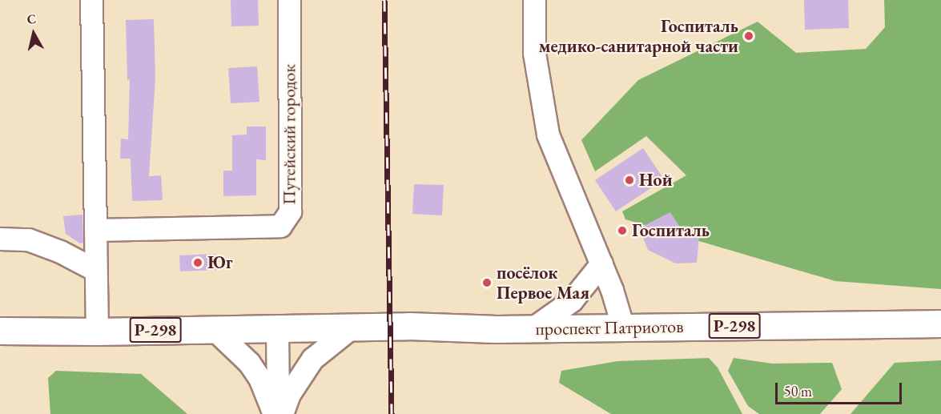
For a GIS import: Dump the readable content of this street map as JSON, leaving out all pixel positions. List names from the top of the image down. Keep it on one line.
{"streets":{"highway":["Р-298","проспект Патриотов"],"street":["Путейский городок"]},"crossings":[["Р-298","проспект Патриотов"]],"places":["Госпиталь медико-санитарной части","Ной","Госпиталь","Юг","посёлок Первое Мая"],"scale_bar":"50 m","north":"top"}
